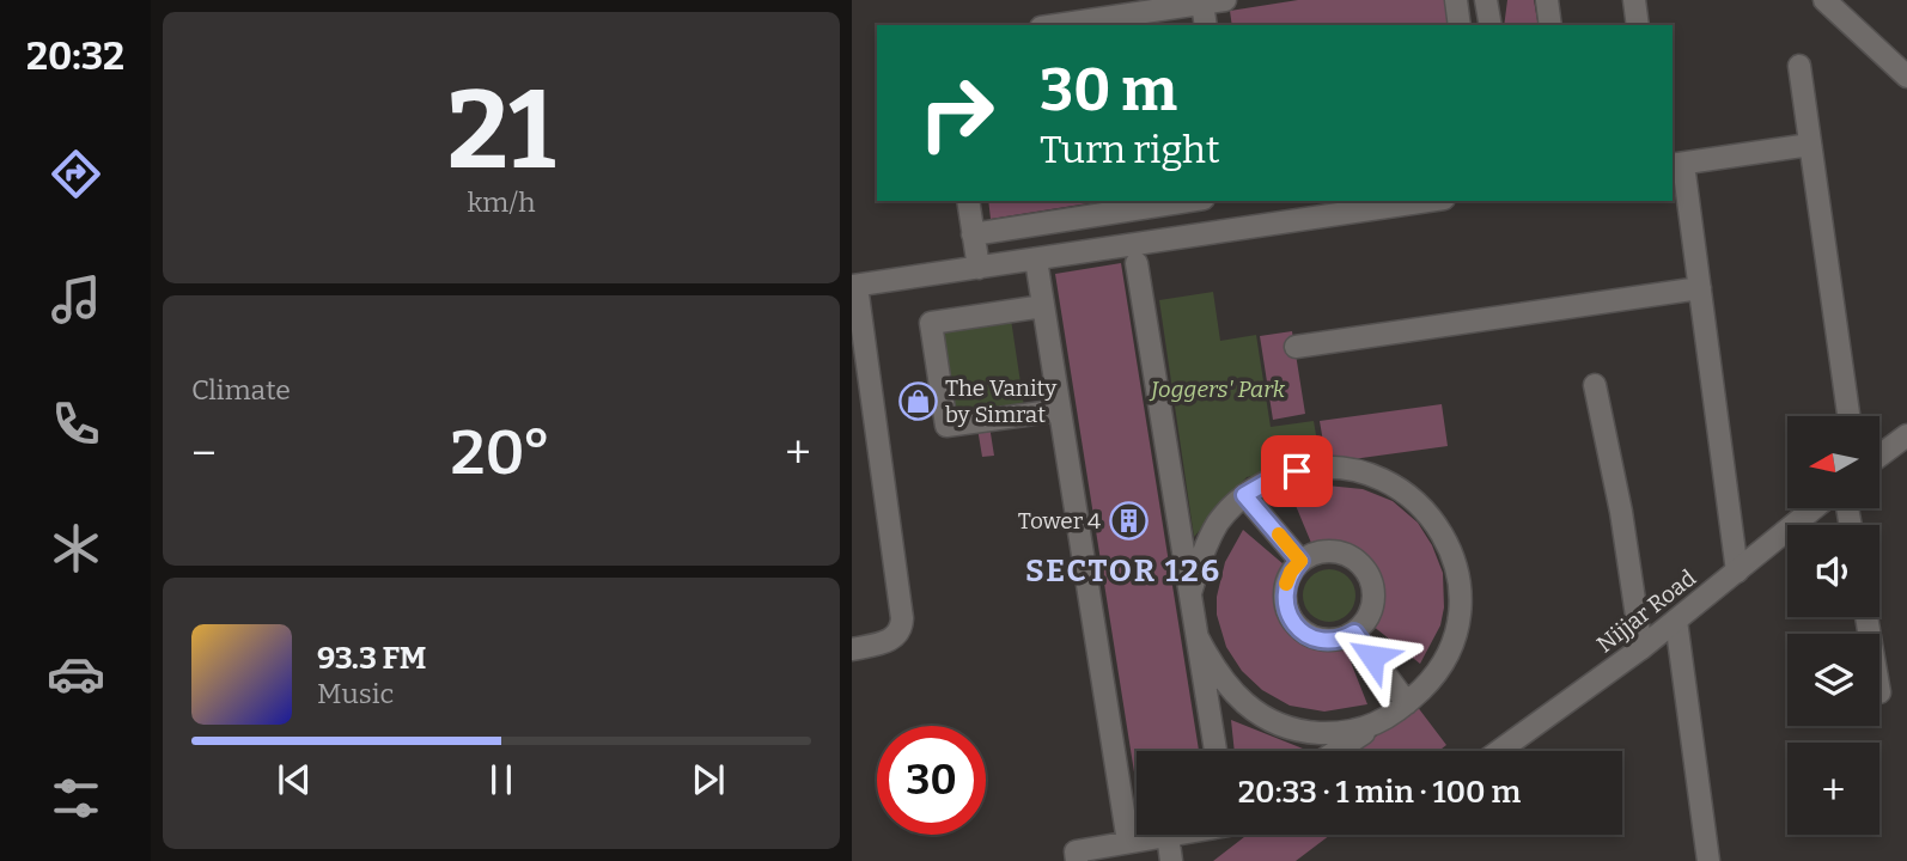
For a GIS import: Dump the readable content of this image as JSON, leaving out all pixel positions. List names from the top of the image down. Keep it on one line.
{"streets":{"street":["Nijjar Road"]},"districts":["SECTOR 126"],"parks":["Joggers' Park"],"places":{"shop":["The Vanity by Simrat"],"building":["Tower 4"]},"north":"left","page":{"tabs":"20:32","tile":[["21","km/h"],"Climate"],"turn":["30 m","Turn right"],"map_buttons":"+","heat":["−","20°","+"],"song":["93.3 FM","Music"],"limit":"30","trip":"20:33 · 1 min · 100 m"}}
